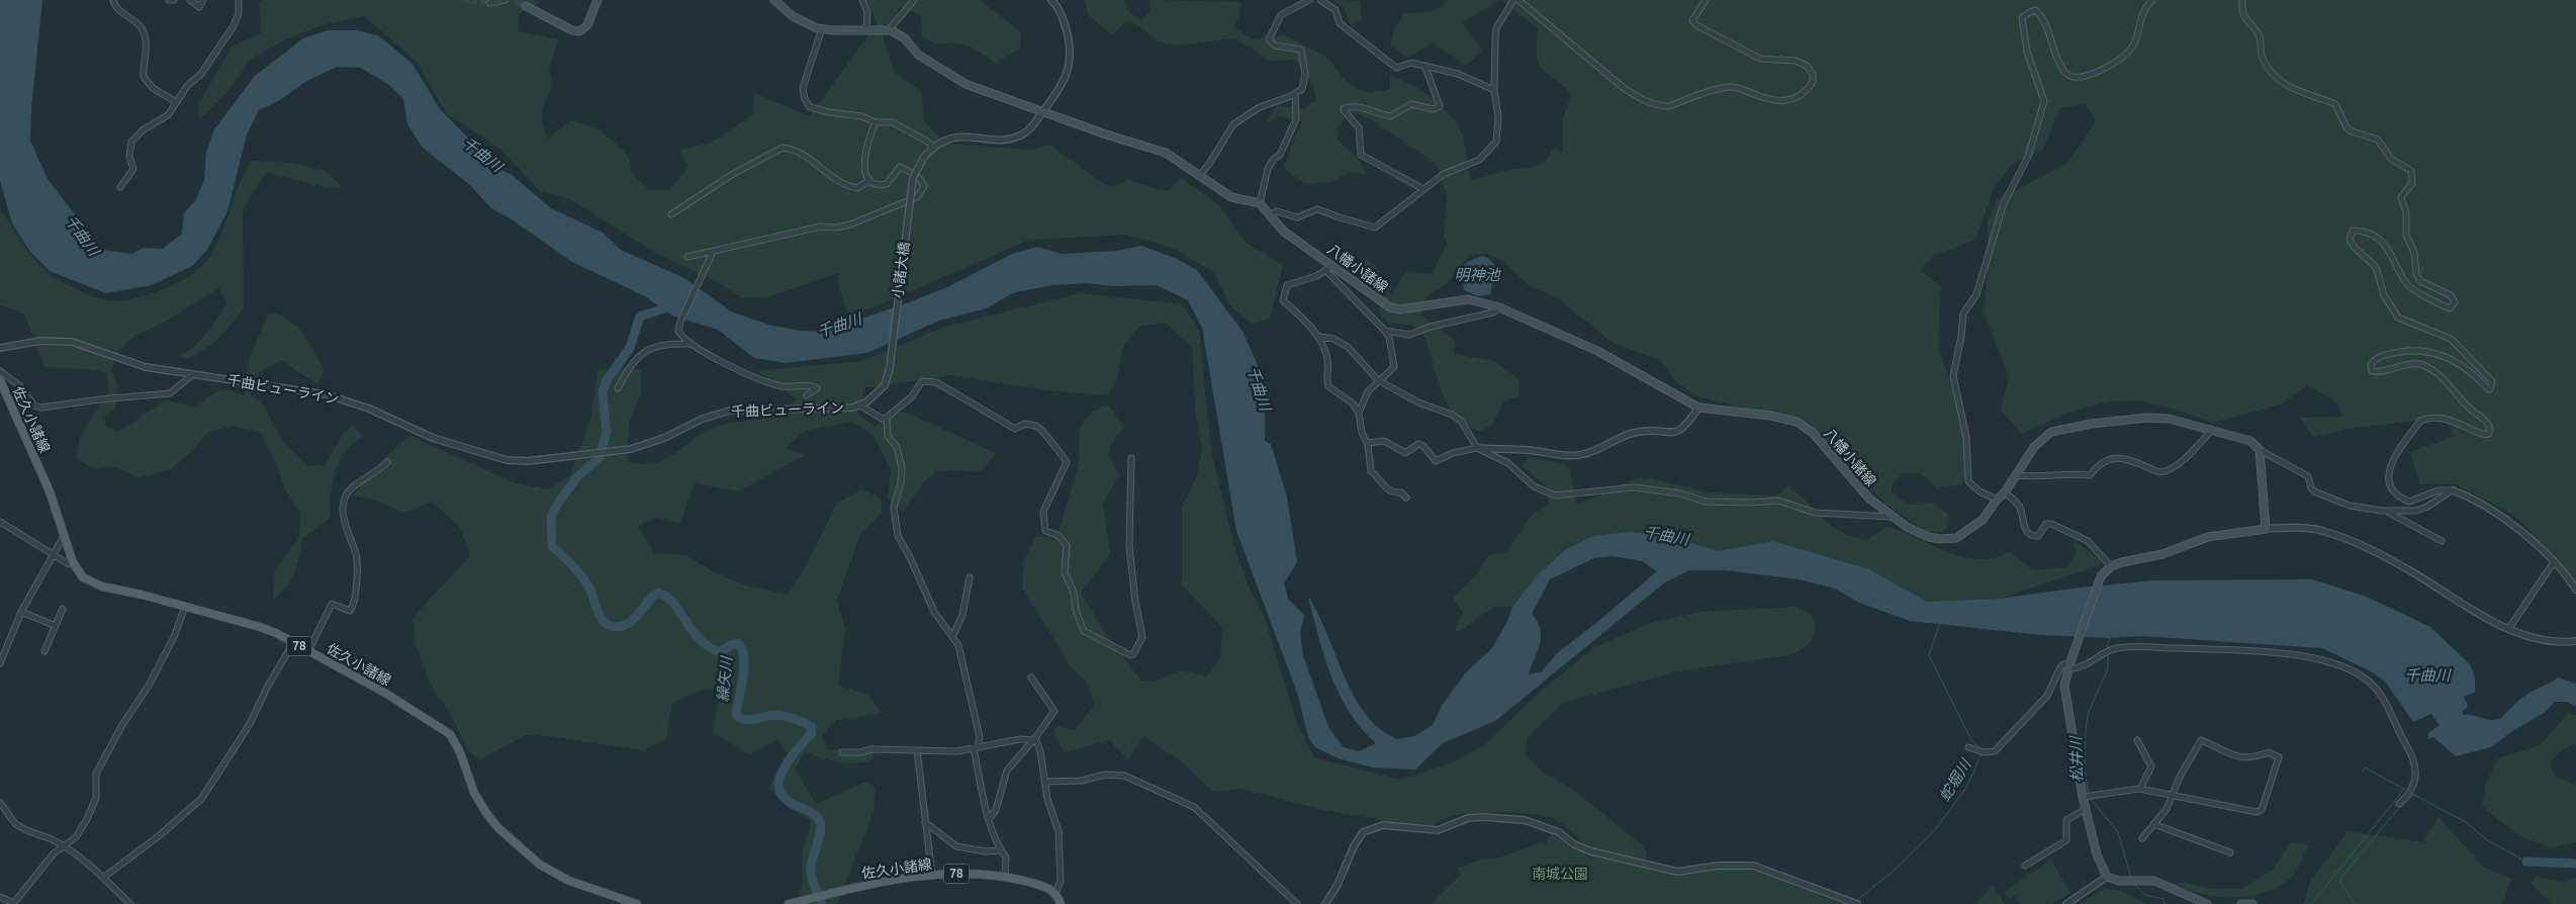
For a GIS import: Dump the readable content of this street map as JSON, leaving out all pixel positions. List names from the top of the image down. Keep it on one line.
{"streets":{"main road":["八幡小諸線","佐久小諸線","78"],"street":["小諸大橋","千曲ビューライン"]},"crossings":[["小諸大橋","千曲ビューライン"]],"water":["千曲川","明神池","繰矢川","松井川","蛇堀川"],"parks":["南城公園"]}
